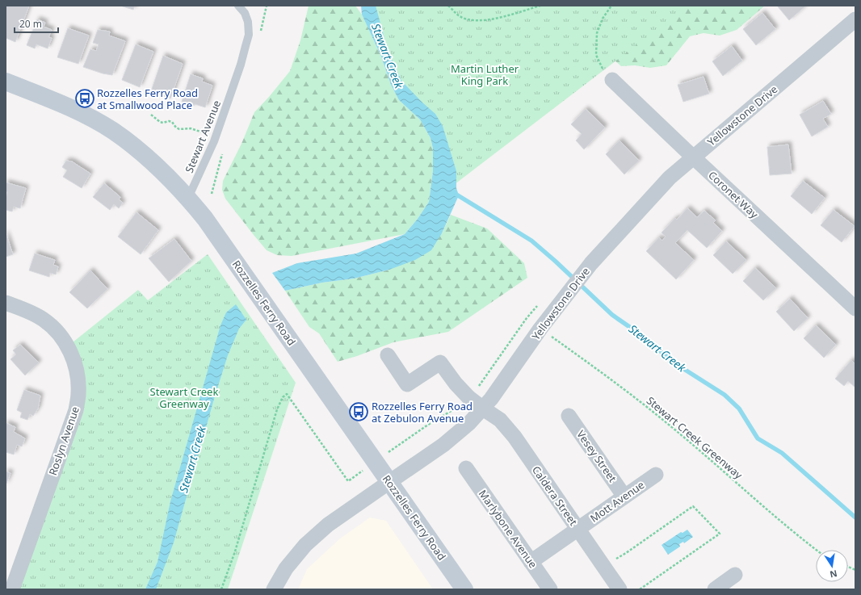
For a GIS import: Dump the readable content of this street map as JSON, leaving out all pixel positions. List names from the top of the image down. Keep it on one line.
{"streets":{"street":["Yellowstone Drive","Coronet Way","Rozzelles Ferry Road","Roslyn Avenue","Vesey Street","Caldera Street","Mott Avenue","Marlybone Avenue"],"lane":["Stewart Avenue"],"path":["Stewart Creek Greenway"]},"crossings":[["Yellowstone Drive","Coronet Way"],["Yellowstone Drive","Rozzelles Ferry Road"],["Yellowstone Drive","Caldera Street"],["Stewart Avenue","Rozzelles Ferry Road"],["Vesey Street","Mott Avenue"],["Caldera Street","Mott Avenue"],["Mott Avenue","Marlybone Avenue"]],"water":["Stewart Creek"],"parks":["Martin Luther King Park","Stewart Creek Greenway"],"places":{"bus stop":["Rozzelles Ferry Road at Smallwood Place","Rozzelles Ferry Road at Zebulon Avenue"]},"scale_bar":"20 m","north":"bottom"}
